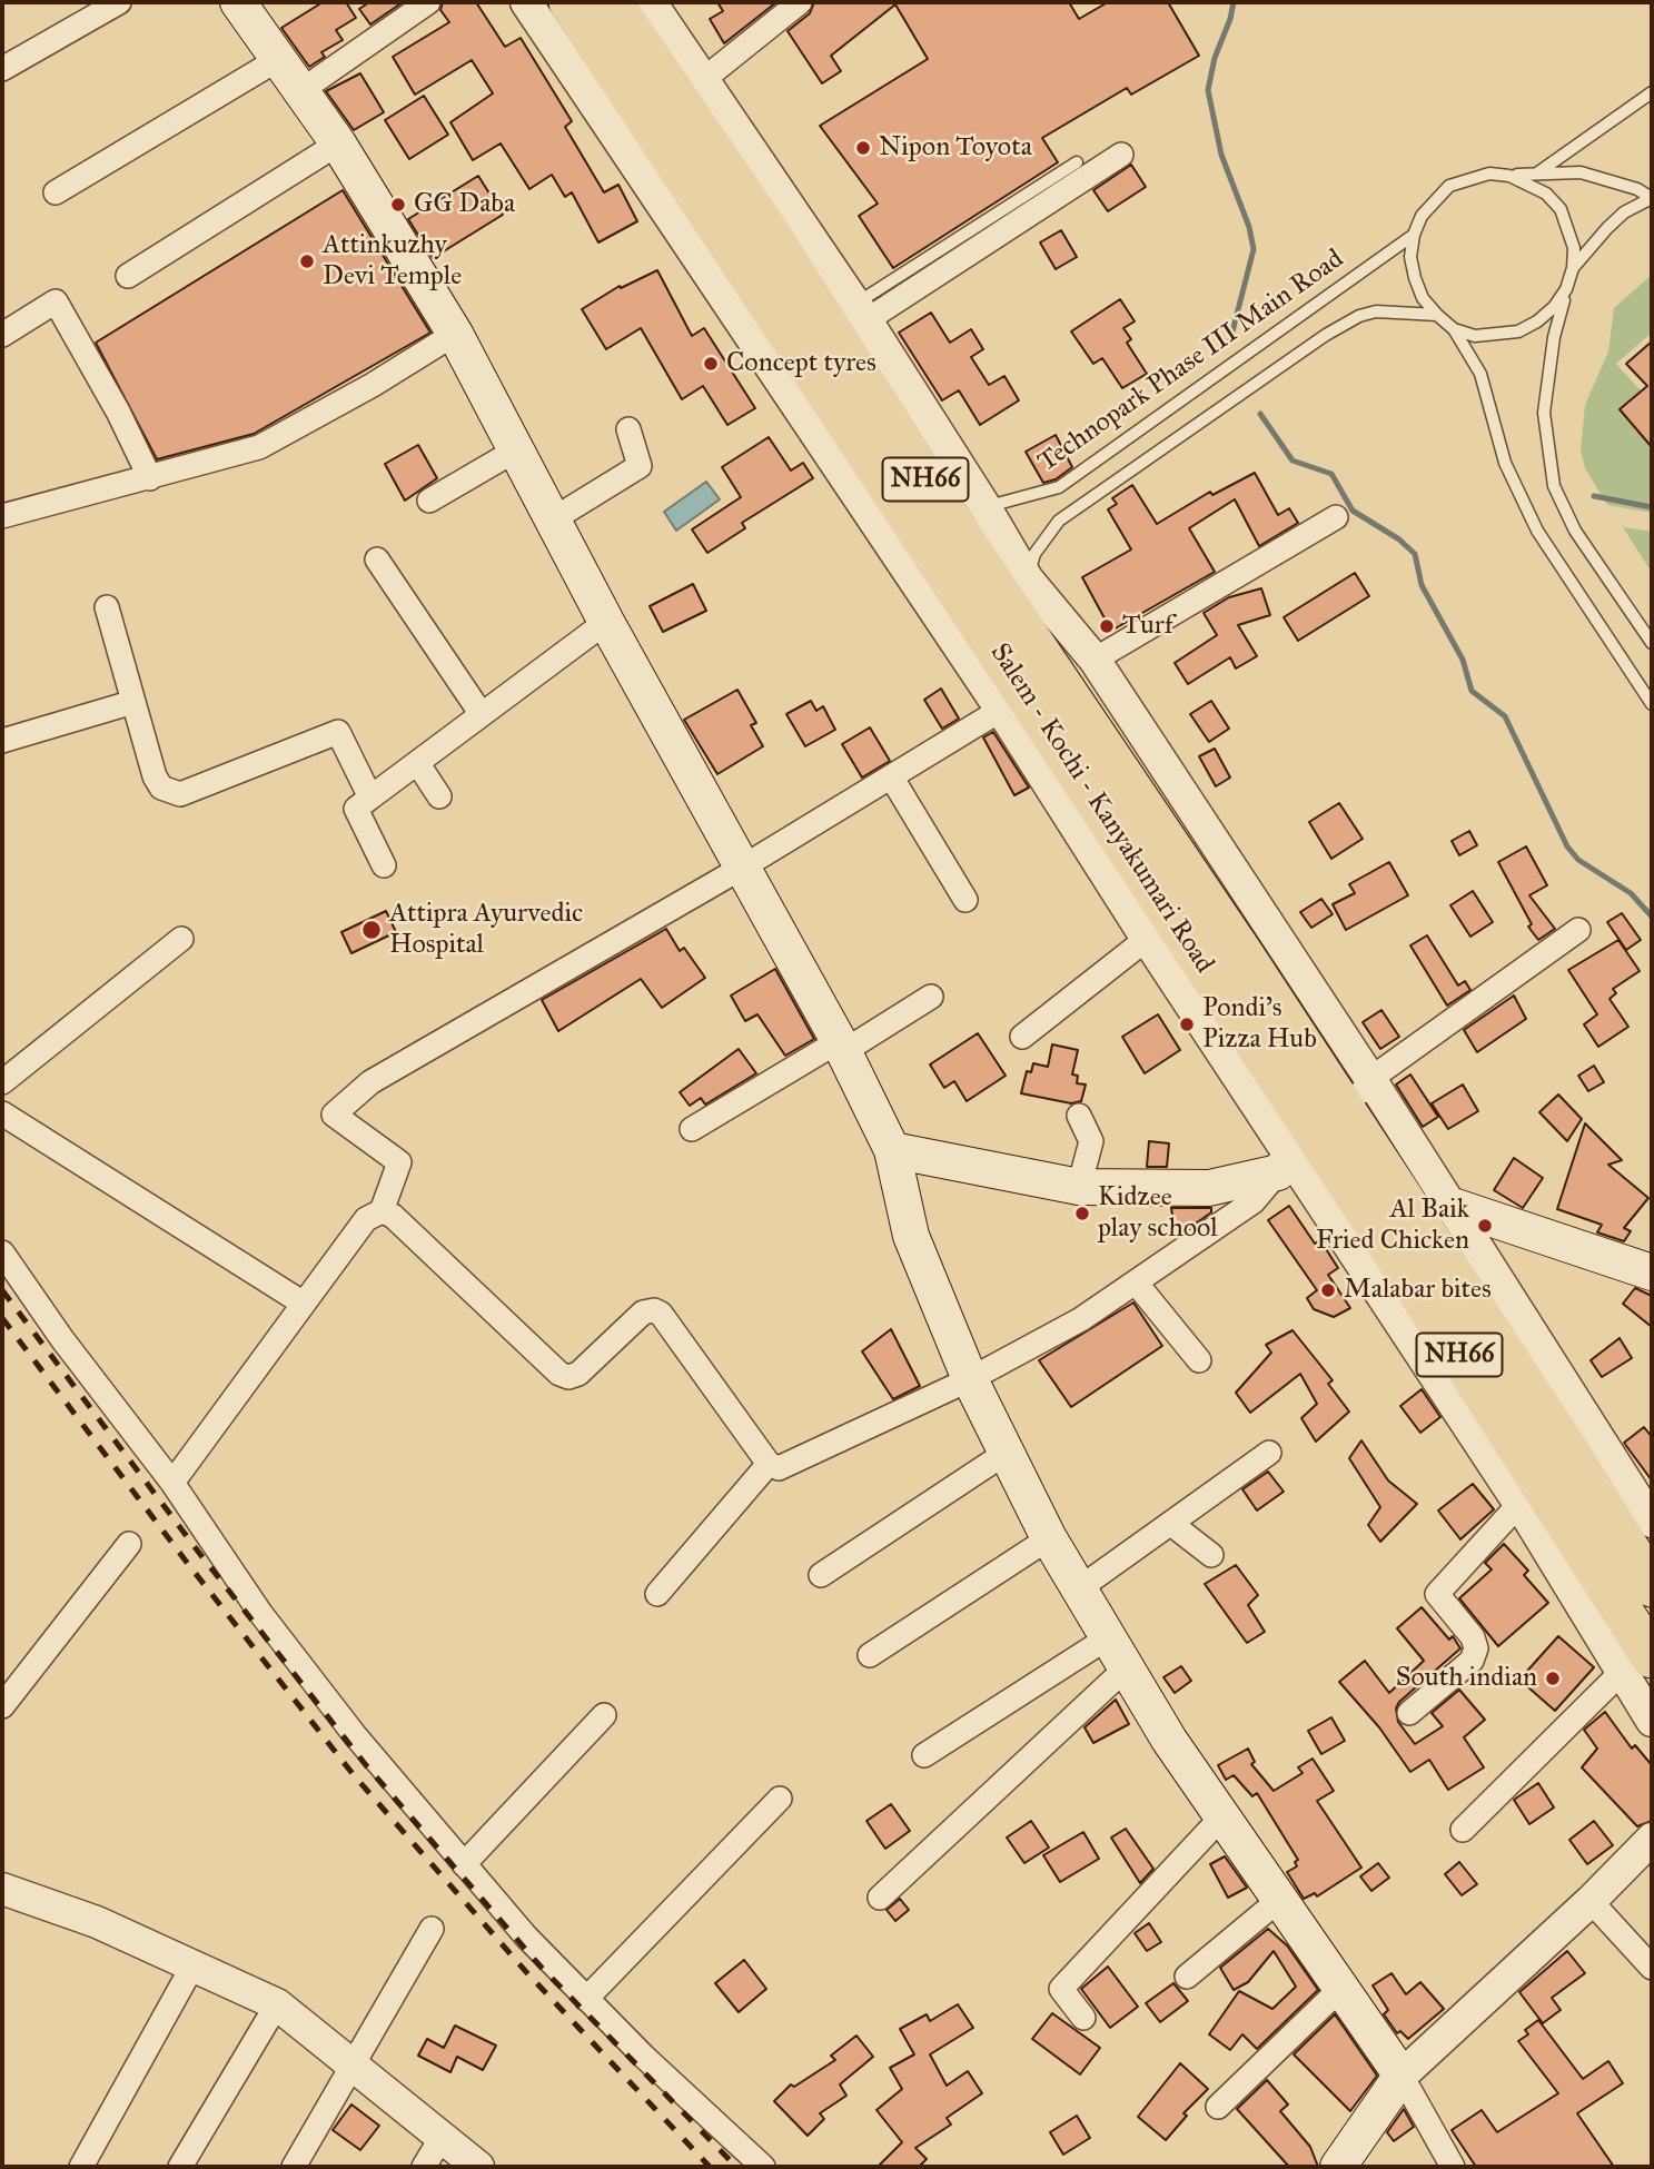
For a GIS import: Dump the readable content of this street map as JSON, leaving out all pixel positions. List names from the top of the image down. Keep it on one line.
{"streets":{"highway":["NH66","Salem - Kochi - Kanyakumari Road"],"lane":["Technopark Phase III Main Road"]},"places":["Nipon Toyota","GG Daba","Attinkuzhy Devi Temple","Concept tyres","Turf","Attipra Ayurvedic Hospital","Pondi's Pizza Hub","Kidzee play school","Al Baik Fried Chicken","Malabar bites","South indian"]}
